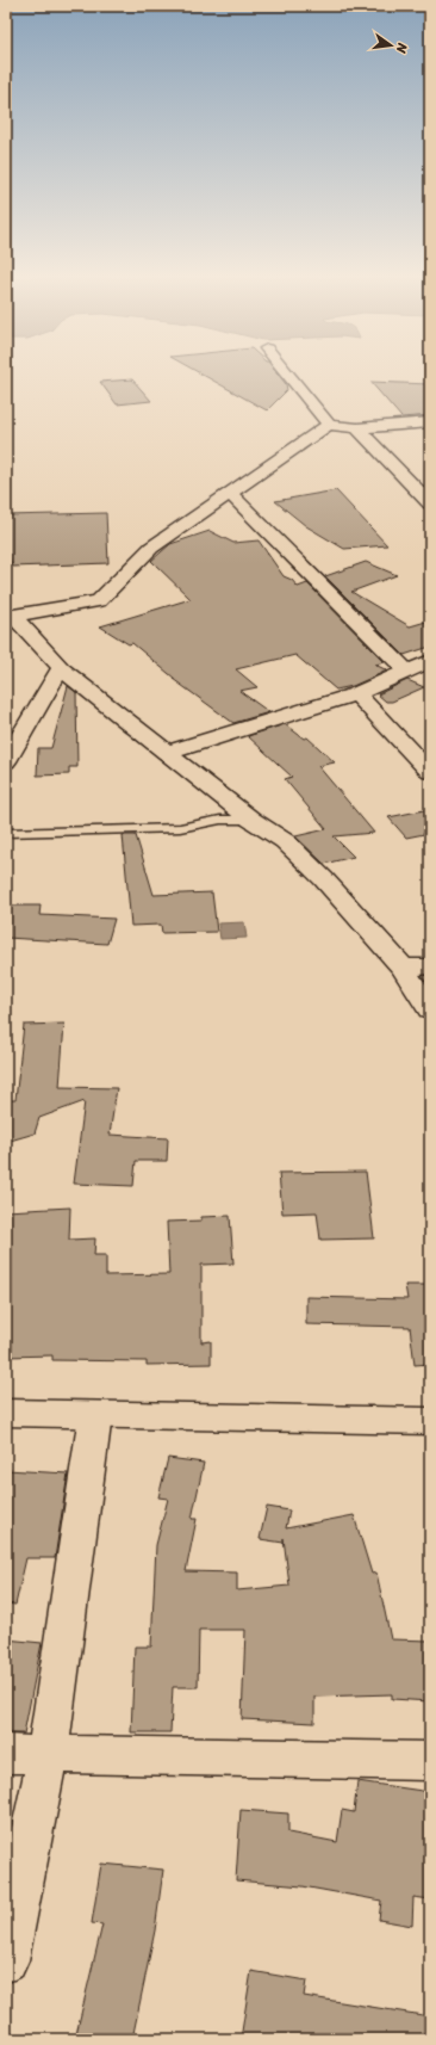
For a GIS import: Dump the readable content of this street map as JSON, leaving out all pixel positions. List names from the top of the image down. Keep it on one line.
{"north":"right"}
